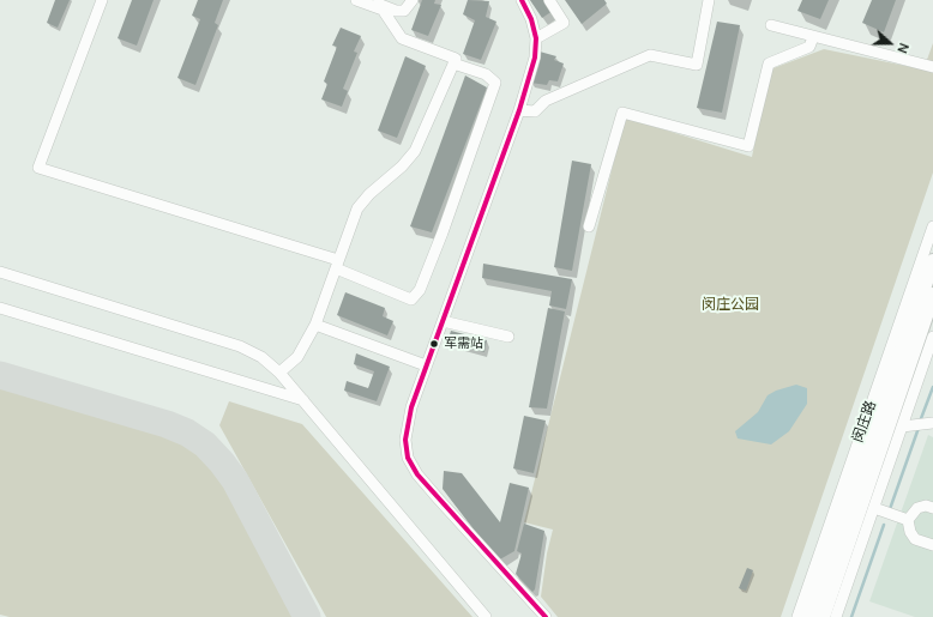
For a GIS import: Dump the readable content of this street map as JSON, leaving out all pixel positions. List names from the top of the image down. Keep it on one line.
{"streets":{"main road":["闵庄路"]},"parks":["闵庄公园"],"places":["军需站"],"north":"right"}
